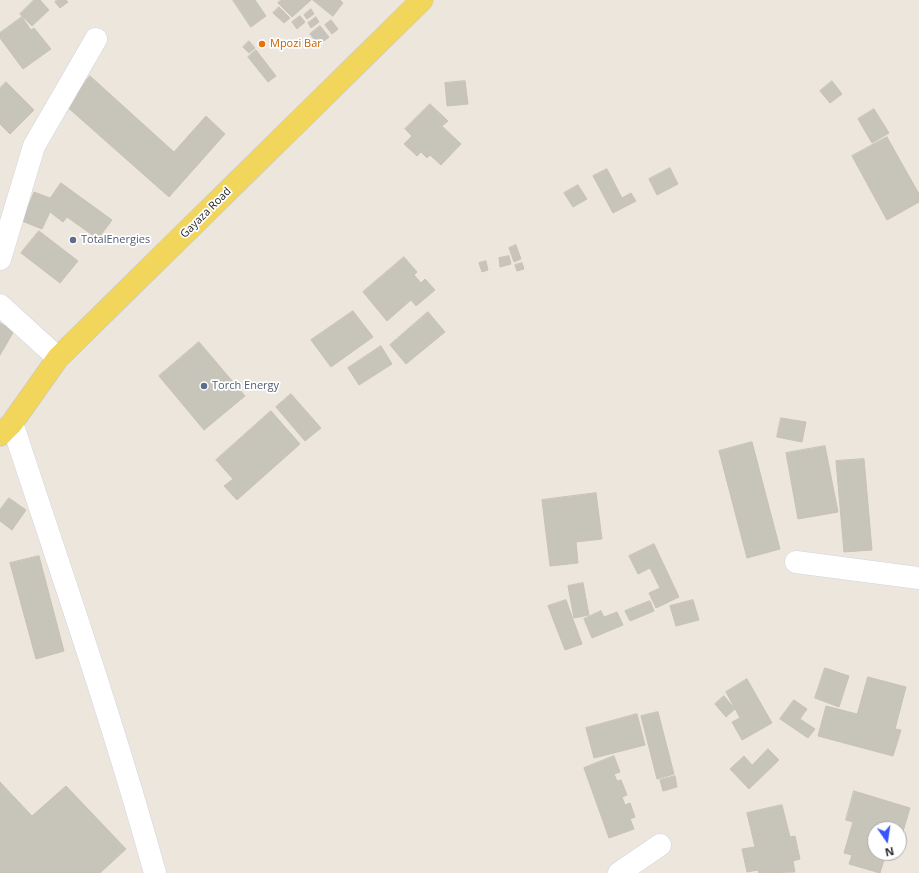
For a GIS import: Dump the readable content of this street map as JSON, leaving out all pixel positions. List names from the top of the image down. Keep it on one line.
{"streets":{"main road":["Gayaza Road"]},"places":["Mpozi Bar","TotalEnergies","Torch Energy"],"north":"bottom"}
